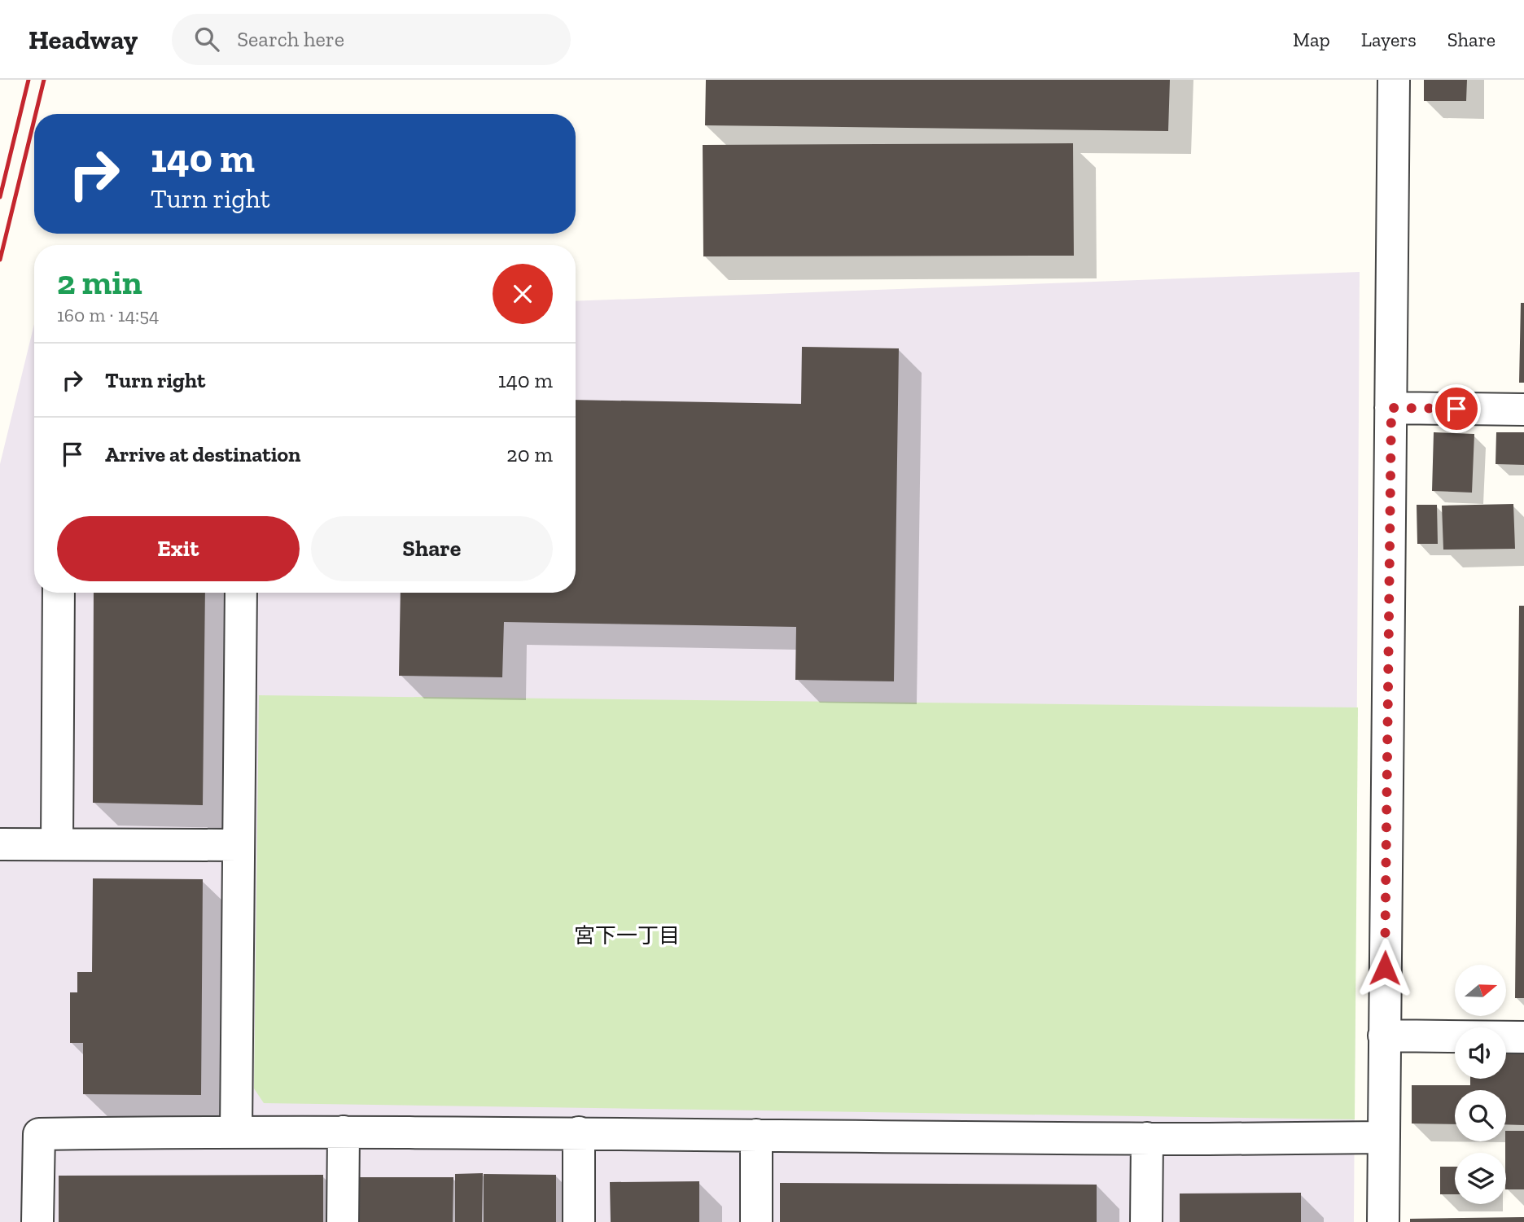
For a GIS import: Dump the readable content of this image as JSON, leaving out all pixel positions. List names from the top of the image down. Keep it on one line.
{"districts":["宮下一丁目"],"north":"right","page":{"header":"Headway","search":"Search here","nav":["Map","Layers","Share"],"turn":["140 m","Turn right"],"heading":["2 min","160 m · 14:54"],"list":[{"name":"Turn right","value":"140 m"},{"name":"Arrive at destination","value":"20 m"}],"buttons":["Exit","Share"]}}
